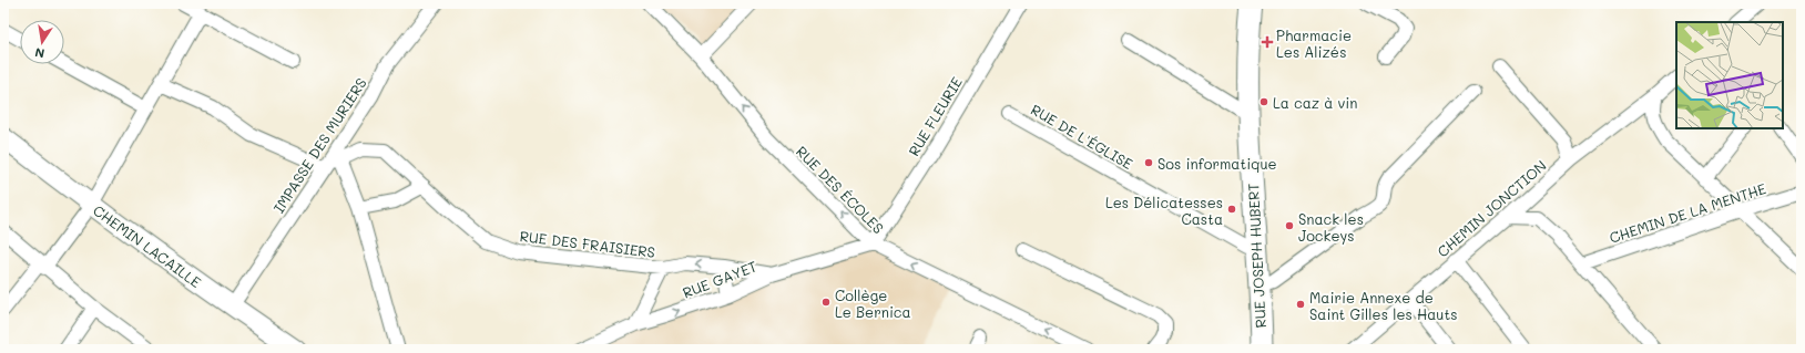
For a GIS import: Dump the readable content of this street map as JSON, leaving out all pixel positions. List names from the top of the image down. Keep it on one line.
{"streets":{"main road":["RUE JOSEPH HUBERT"],"street":["RUE FLEURIE","RUE DE L'ÉGLISE","IMPASSE DES MURIERS","RUE DES ÉCOLES","CHEMIN JONCTION","CHEMIN DE LA MENTHE","RUE DES FRAISIERS","CHEMIN LACAILLE","RUE GAYET"]},"crossings":[["RUE FLEURIE","RUE DES ÉCOLES"],["RUE FLEURIE","RUE GAYET"],["RUE DE L'ÉGLISE","RUE JOSEPH HUBERT"],["IMPASSE DES MURIERS","RUE DES FRAISIERS"],["IMPASSE DES MURIERS","CHEMIN LACAILLE"],["RUE DES ÉCOLES","RUE GAYET"],["RUE DES FRAISIERS","RUE GAYET"]],"one_way":["RUE DES ÉCOLES"],"places":{"health":["Pharmacie Les Alizés"],"other":["La caz à vin","Sos informatique","Les Délicatesses Casta","Snack les Jockeys","Collège Le Bernica","Mairie Annexe de Saint Gilles les Hauts"]},"north":"bottom"}
